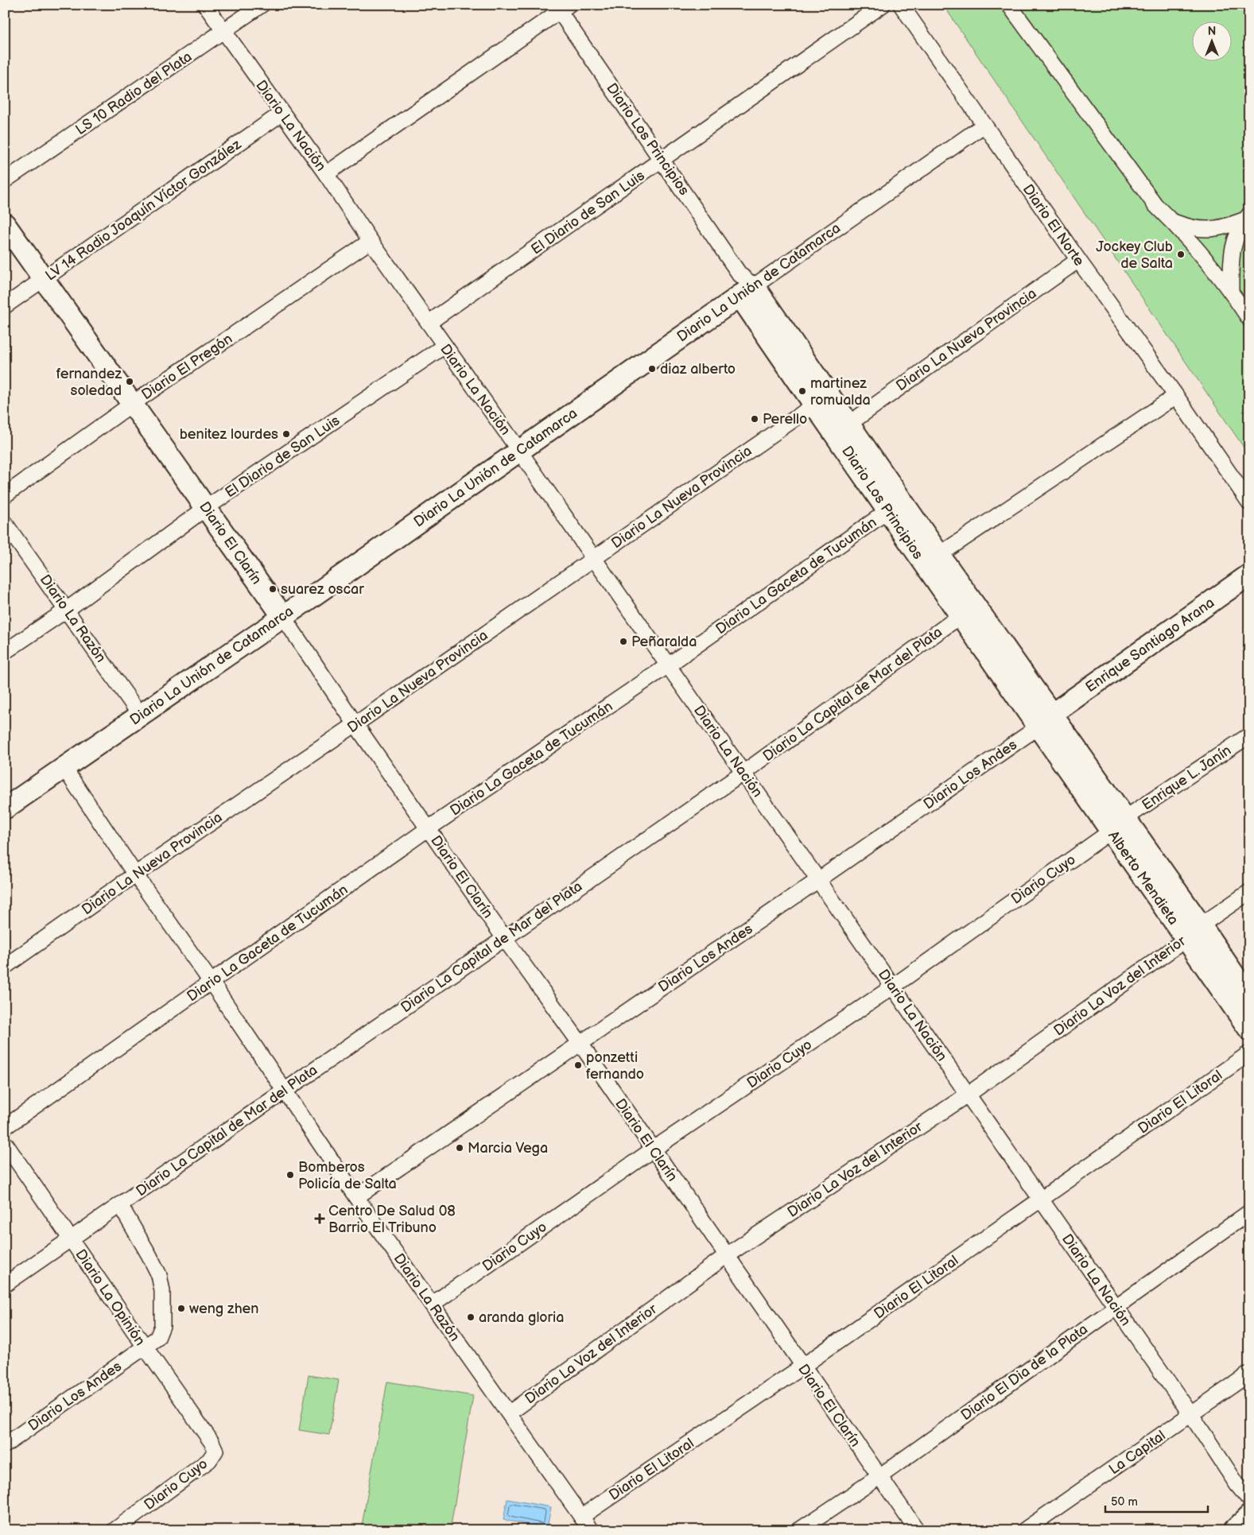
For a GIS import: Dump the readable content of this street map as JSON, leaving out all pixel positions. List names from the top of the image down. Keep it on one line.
{"streets":{"street":["LS 10 Radio del Plata","Diario La Nación","Diario Los Principios","LV 14 Radio Joaquín Víctor González","El Diario de San Luis","Diario El Norte","Diario La Unión de Catamarca","Diario La Nueva Provincia","Diario El Pregón","Diario El Clarín","Diario La Gaceta de Tucumán","Diario La Razón","Enrique Santiago Arana","Diario La Capital de Mar del Plata","Diario Los Andes","Enrique L. Janín","Alberto Mendieta","Diario Cuyo","Diario La Voz del Interior","Diario El Litoral","Diario La Opinión","Diario El Dia de la Plata","La Capital"]},"crossings":[["LS 10 Radio del Plata","Diario La Nación"],["Diario La Nación","LV 14 Radio Joaquín Víctor González"],["Diario La Nación","El Diario de San Luis"],["Diario La Nación","Diario La Unión de Catamarca"],["Diario La Nación","Diario La Nueva Provincia"],["Diario La Nación","Diario El Pregón"],["Diario La Nación","Diario La Gaceta de Tucumán"],["Diario La Nación","Diario La Capital de Mar del Plata"],["Diario La Nación","Diario Los Andes"],["Diario La Nación","Diario Cuyo"],["Diario La Nación","Diario La Voz del Interior"],["Diario La Nación","Diario El Litoral"],["Diario La Nación","Diario El Dia de la Plata"],["Diario La Nación","La Capital"],["Diario Los Principios","El Diario de San Luis"],["Diario Los Principios","Diario La Unión de Catamarca"],["Diario Los Principios","Diario La Nueva Provincia"],["Diario Los Principios","Diario La Gaceta de Tucumán"],["Diario Los Principios","Enrique Santiago Arana"],["Diario Los Principios","Diario La Capital de Mar del Plata"],["Diario Los Principios","Diario Los Andes"],["Diario Los Principios","Alberto Mendieta"],["LV 14 Radio Joaquín Víctor González","Diario El Clarín"],["El Diario de San Luis","Diario El Clarín"],["El Diario de San Luis","Diario La Razón"],["Diario El Norte","Diario La Unión de Catamarca"],["Diario El Norte","Diario La Nueva Provincia"],["Diario La Unión de Catamarca","Diario El Clarín"],["Diario La Unión de Catamarca","Diario La Razón"],["Diario La Nueva Provincia","Diario El Clarín"],["Diario La Nueva Provincia","Diario La Razón"],["Diario El Pregón","Diario El Clarín"],["Diario El Clarín","Diario La Gaceta de Tucumán"],["Diario El Clarín","Diario La Capital de Mar del Plata"],["Diario El Clarín","Diario Los Andes"],["Diario El Clarín","Diario Cuyo"],["Diario El Clarín","Diario La Voz del Interior"],["Diario El Clarín","Diario El Litoral"],["Diario El Clarín","Diario El Dia de la Plata"],["Diario La Gaceta de Tucumán","Diario La Razón"],["Diario La Razón","Diario La Capital de Mar del Plata"],["Diario La Razón","Diario Los Andes"],["Diario La Razón","Diario Cuyo"],["Diario La Razón","Diario La Voz del Interior"],["Diario La Razón","Diario El Litoral"],["Enrique Santiago Arana","Diario Los Andes"],["Enrique Santiago Arana","Alberto Mendieta"],["Diario La Capital de Mar del Plata","Diario Los Andes"],["Diario La Capital de Mar del Plata","Diario La Opinión"],["Diario Los Andes","Alberto Mendieta"],["Diario Los Andes","Diario La Opinión"],["Enrique L. Janín","Alberto Mendieta"],["Enrique L. Janín","Diario Cuyo"],["Alberto Mendieta","Diario Cuyo"],["Alberto Mendieta","Diario La Voz del Interior"],["Diario Cuyo","Diario La Opinión"]],"places":{"other":["Jockey Club de Salta","diaz alberto","fernandez soledad","martinez romualda","Perello","benitez lourdes","suarez oscar","Peñaralda","ponzetti fernando","Marcia Vega","Bomberos Policía de Salta","weng zhen","aranda gloria"],"health":["Centro De Salud 08 Barrio El Tribuno"]},"scale_bar":"50 m","north":"top"}
